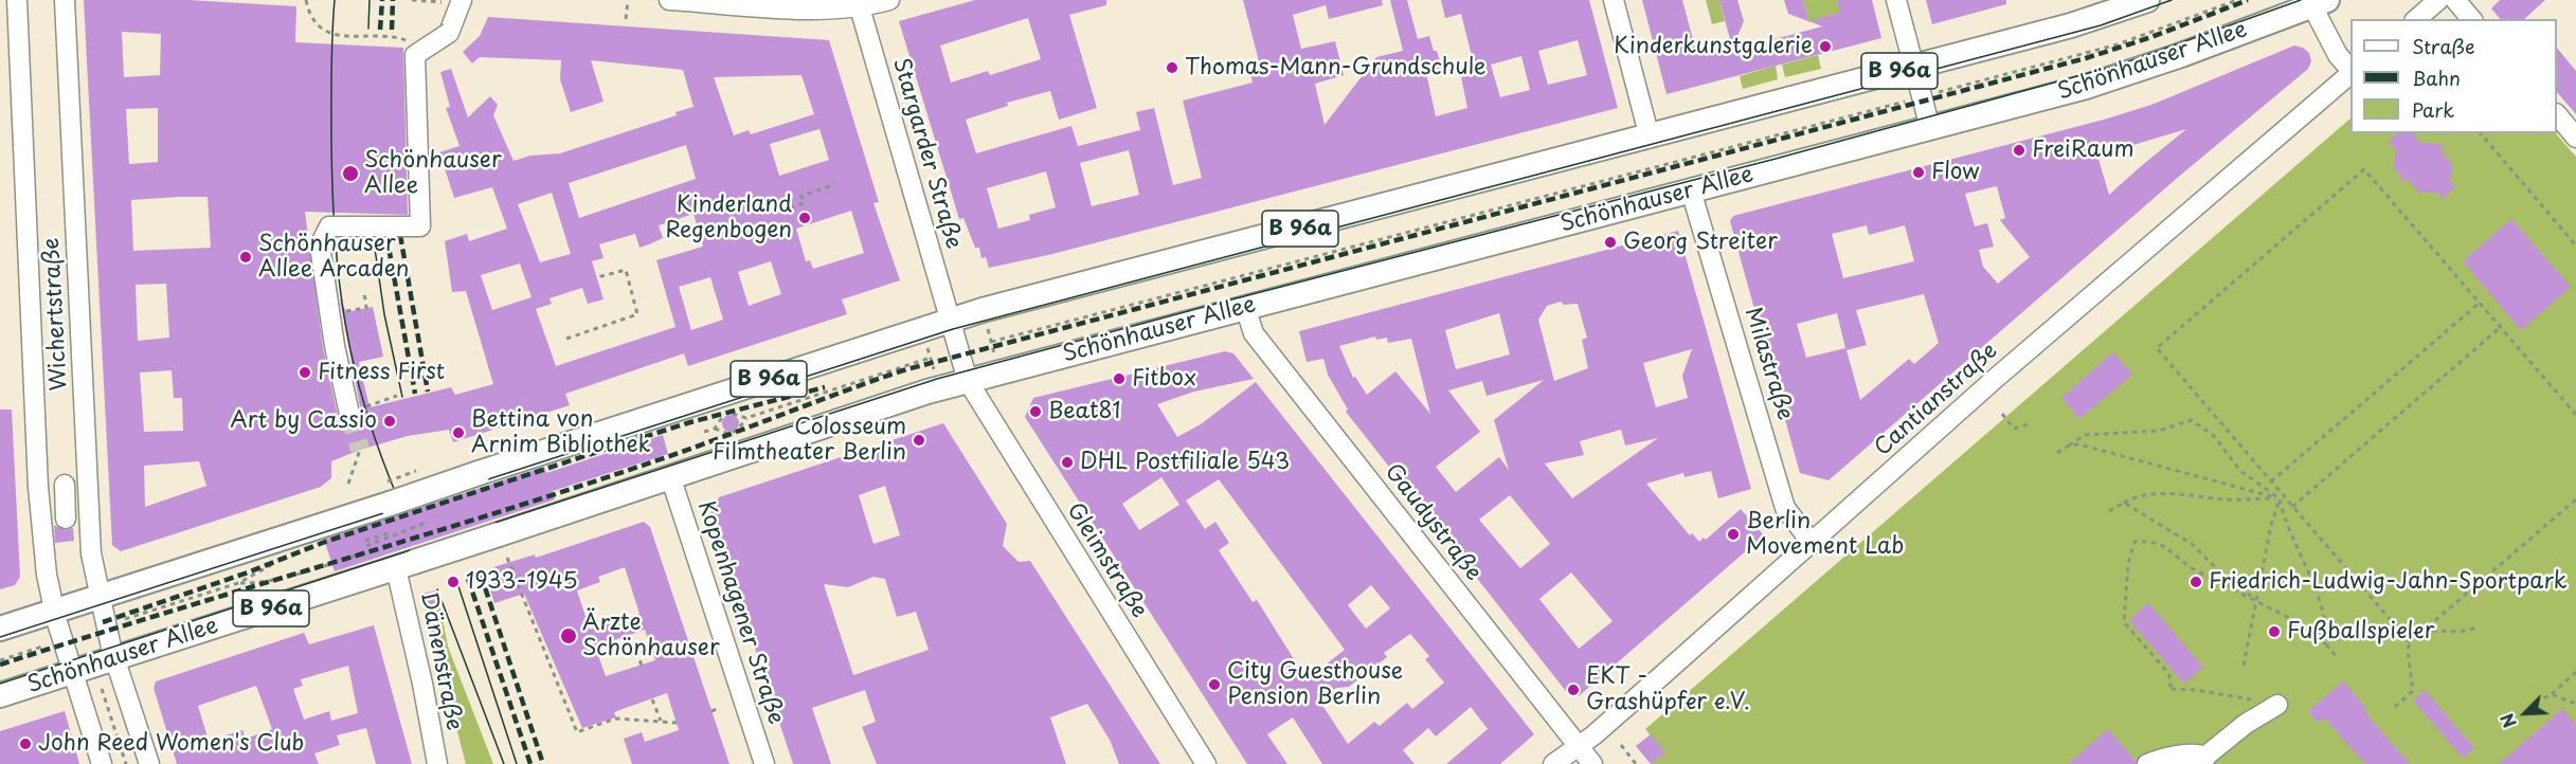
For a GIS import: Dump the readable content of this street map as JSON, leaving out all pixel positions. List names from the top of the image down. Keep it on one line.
{"streets":{"main road":["Schönhauser Allee","B 96a"],"street":["Stargarder Straße","Wichertstraße","Milastraße","Cantianstraße","Gaudystraße","Gleimstraße","Kopenhagener Straße","Dänenstraße"]},"crossings":[["Schönhauser Allee","B 96a"],["Schönhauser Allee","Stargarder Straße"],["Schönhauser Allee","Wichertstraße"],["Schönhauser Allee","Milastraße"],["Schönhauser Allee","Cantianstraße"],["Schönhauser Allee","Gaudystraße"],["Schönhauser Allee","Gleimstraße"],["Schönhauser Allee","Kopenhagener Straße"],["Schönhauser Allee","Dänenstraße"],["B 96a","Stargarder Straße"],["B 96a","Wichertstraße"],["Stargarder Straße","Gleimstraße"],["Milastraße","Cantianstraße"],["Cantianstraße","Gaudystraße"]],"places":["Kinderkunstgalerie","Thomas-Mann-Grundschule","FreiRaum","Flow","Schönhauser Allee","Kinderland Regenbogen","Georg Streiter","Schönhauser Allee Arcaden","Fitness First","Fitbox","Beat81","Art by Cassio","Bettina von Arnim Bibliothek","Colosseum Filmtheater Berlin","DHL Postfiliale 543","Berlin Movement Lab","1933-1945","Friedrich-Ludwig-Jahn-Sportpark","Fußballspieler","Ärzte Schönhauser","City Guesthouse Pension Berlin","EKT - Grashüpfer e.V.","John Reed Women's Club"],"legend":["Straße","Bahn","Park"],"north":"bottom left"}
